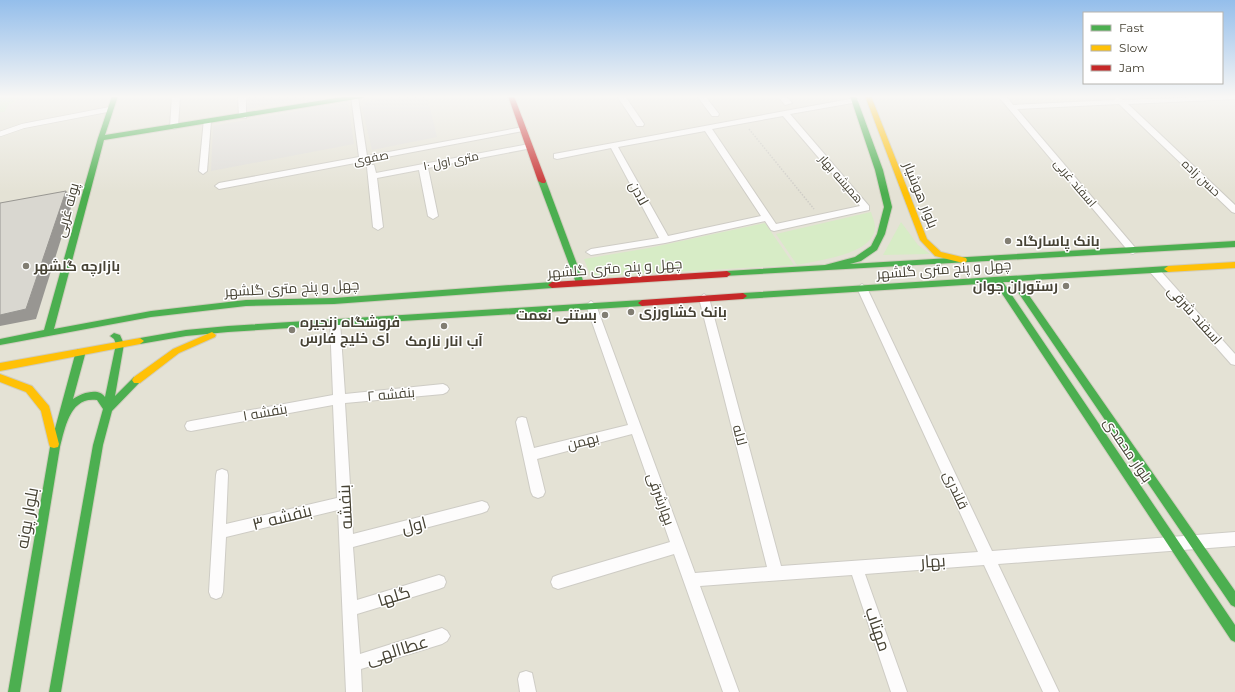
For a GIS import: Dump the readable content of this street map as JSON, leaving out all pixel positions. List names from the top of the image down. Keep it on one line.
{"streets":{"main road":["بلوار هوشیار","پونه غربی","چهل و پنج متری گلشهر","بلوار محمدی","بلوار پونه"],"street":["صفوی","۱۰ متری اول","حسن زاده","همیشه بهار","اسفند غربی","لادن","اسفند شرقی","بنفشه ۲","بنفشه ۱","لاله","بهمن","قلندری","بهارشرقی","بنفشه","بنفشه ۳","اول","بهار","گلها","مهتاب","عطاالهی"]},"crossings":[["اسفند غربی","چهل و پنج متری گلشهر"],["بلوار هوشیار","چهل و پنج متری گلشهر"],["پونه غربی","چهل و پنج متری گلشهر"],["چهل و پنج متری گلشهر","اسفند شرقی"],["چهل و پنج متری گلشهر","لاله"],["چهل و پنج متری گلشهر","بلوار محمدی"],["چهل و پنج متری گلشهر","قلندری"],["چهل و پنج متری گلشهر","بهارشرقی"],["چهل و پنج متری گلشهر","بنفشه"],["چهل و پنج متری گلشهر","بلوار پونه"],["بنفشه ۲","بنفشه ۱"],["بنفشه ۲","بنفشه"],["بنفشه ۱","بنفشه"],["لاله","بهار"],["بهمن","بهارشرقی"],["بلوار محمدی","بهار"],["قلندری","بهار"],["بهارشرقی","بهار"],["بنفشه","بنفشه ۳"],["بنفشه","اول"],["بنفشه","گلها"],["بنفشه","عطاالهی"],["بهار","مهتاب"]],"places":["بانک پاسارگاد","بازارچه گلشهر","رستوران جوان","بانک کشاورزی","بستنی نعمت","آب انار نارمک","فروشگاه زنجیره ای خلیج فارس"],"legend":["Fast","Slow","Jam"]}
